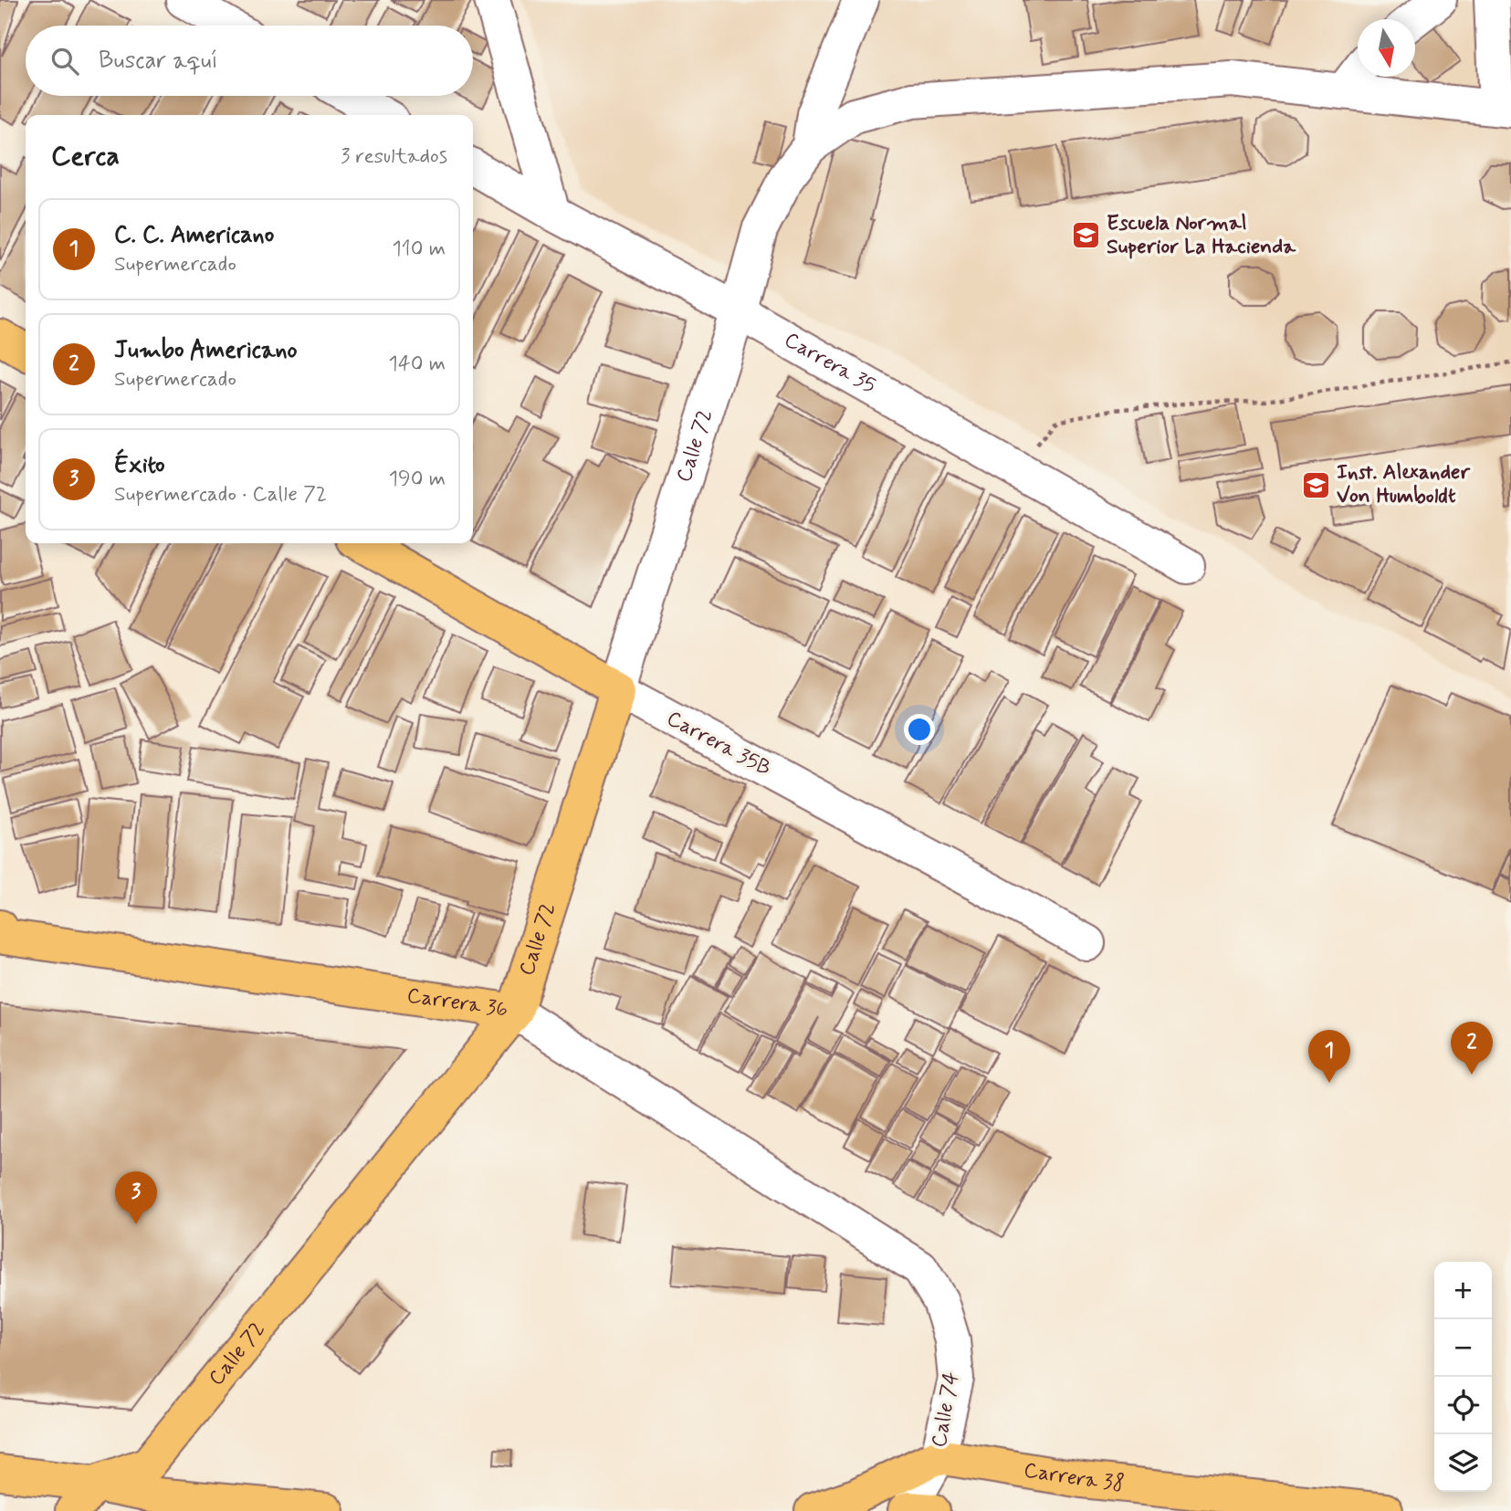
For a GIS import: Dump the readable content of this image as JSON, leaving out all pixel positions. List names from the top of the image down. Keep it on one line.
{"streets":{"main road":["Calle 72","Carrera 35B","Carrera 36","Carrera 38"],"street":["Carrera 35","Calle 74"]},"crossings":[["Carrera 35","Calle 72"],["Calle 72","Carrera 35B"],["Calle 72","Carrera 36"],["Carrera 36","Calle 74"],["Calle 74","Carrera 38"]],"places":{"school or university":["Escuela Normal Superior La Hacienda","Inst. Alexander Von Humboldt"]},"north":"bottom","page":{"search":"Buscar aquí","heading":["Cerca","3 resultados"],"list":[{"mark":"1","name":"C. C. Americano","note":"Supermercado","value":"110 m"},{"mark":"2","name":"Jumbo Americano","note":"Supermercado","value":"140 m"},{"mark":"3","name":"Éxito","note":"Supermercado · Calle 72","value":"190 m"}],"pins":["2","1","3"],"map_buttons":["+","−"]}}
